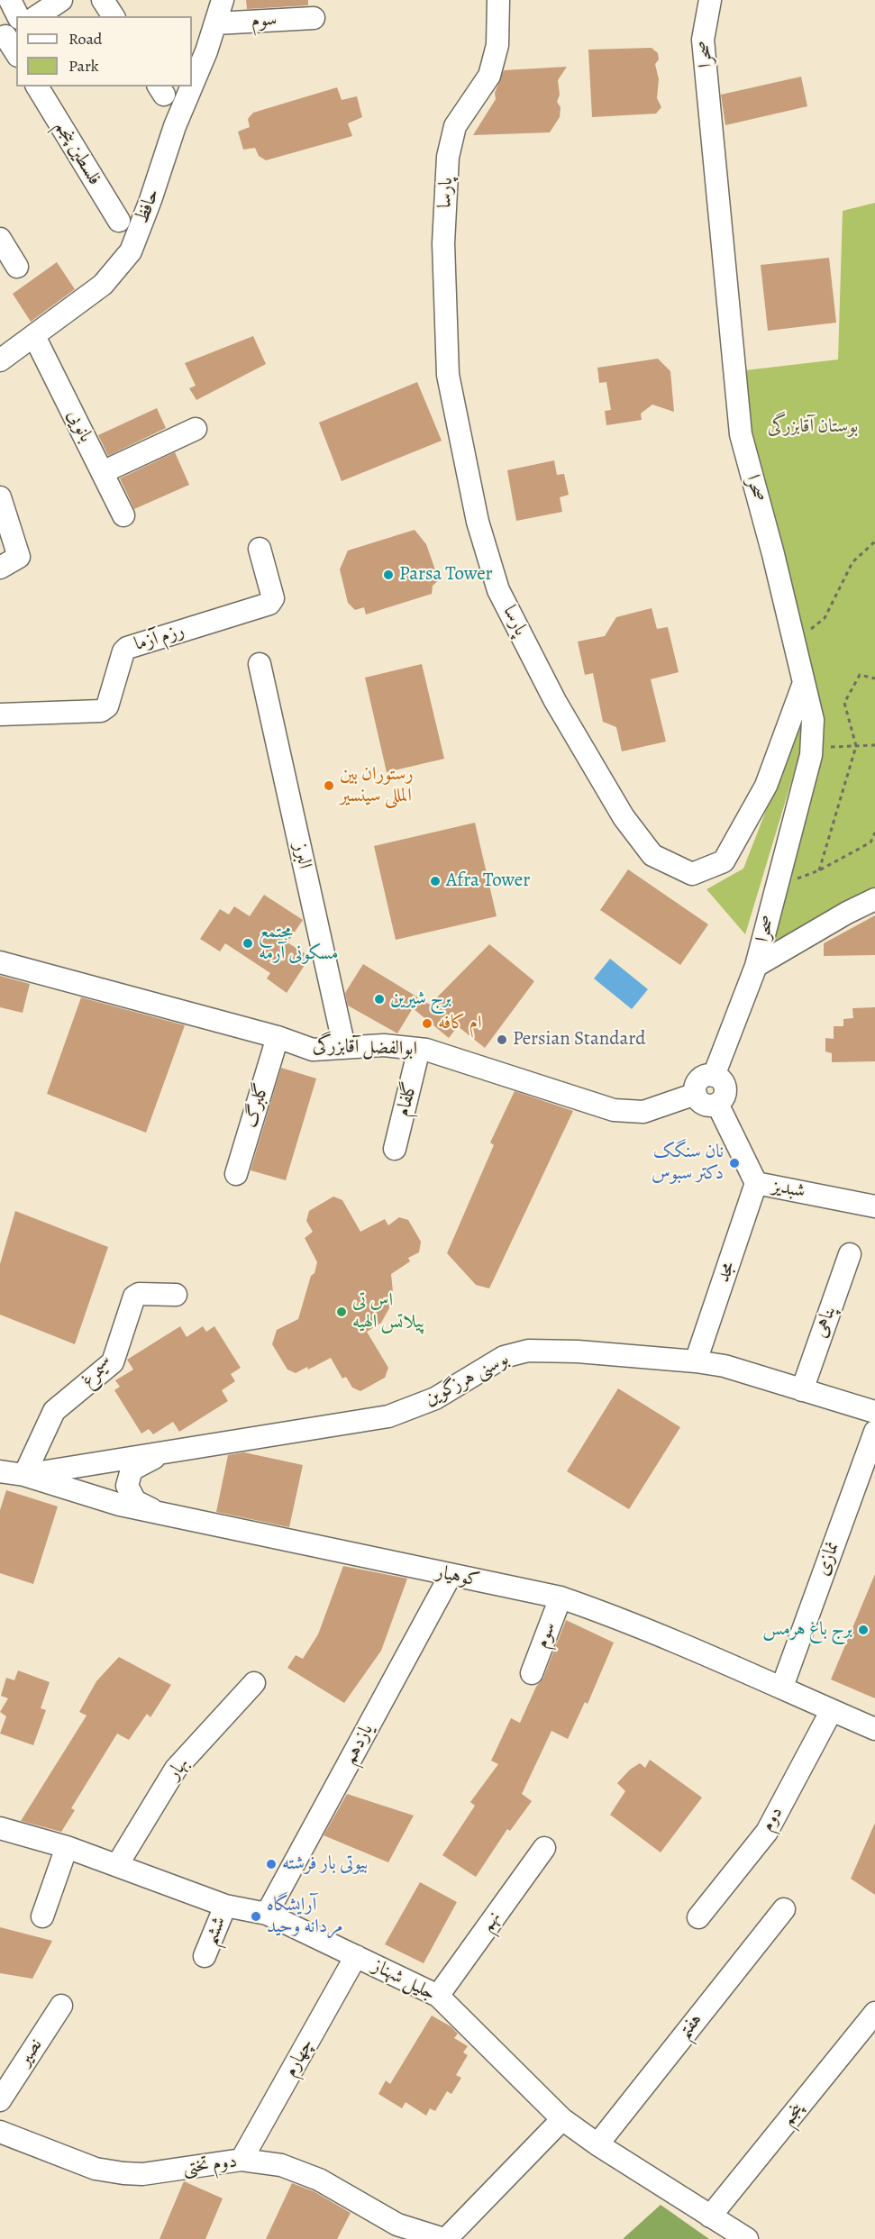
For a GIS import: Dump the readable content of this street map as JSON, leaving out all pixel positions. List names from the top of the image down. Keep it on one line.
{"streets":{"street":["سوم","صحرا","فلسطین پنجم","پارسا","حافظ","بانویی","رزم آزما","البرز","ابوالفضل آقابزرگی","گلفام","گلبرگ","شبدیز","مجد","پناهی","سیمرغ","بوسنی هرزگوین","نمازی","کوهیار","یازدهم","بهار","دوم","نهم","ششم","جلیل شهناز","هفتم","نصیر","چهارم","پنجم","دوم تختی"]},"crossings":[["سوم","حافظ"],["سوم","کوهیار"],["صحرا","پارسا"],["حافظ","بانویی"],["البرز","ابوالفضل آقابزرگی"],["ابوالفضل آقابزرگی","گلفام"],["ابوالفضل آقابزرگی","گلبرگ"],["ابوالفضل آقابزرگی","شبدیز"],["شبدیز","مجد"],["مجد","بوسنی هرزگوین"],["پناهی","بوسنی هرزگوین"],["سیمرغ","بوسنی هرزگوین"],["سیمرغ","کوهیار"],["بوسنی هرزگوین","کوهیار"],["نمازی","کوهیار"],["کوهیار","یازدهم"],["کوهیار","دوم"],["یازدهم","جلیل شهناز"],["بهار","جلیل شهناز"],["نهم","جلیل شهناز"],["ششم","جلیل شهناز"],["جلیل شهناز","هفتم"],["جلیل شهناز","چهارم"],["جلیل شهناز","پنجم"],["جلیل شهناز","دوم تختی"],["چهارم","دوم تختی"]],"parks":["بوستان آقابزرگی"],"places":["Parsa Tower","رستوران بین المللی سینسیر","Afra Tower","مجتمع مسکونی آرمه","برج شیرین","ام کافه","Persian Standard","نان سنگک دکتر سبوس","اس تی پیلاتس الهیه","برج باغ هرمس","بیوتی بار فرشته","آرایشگاه مردانه وحید"],"legend":["Road","Park"]}
